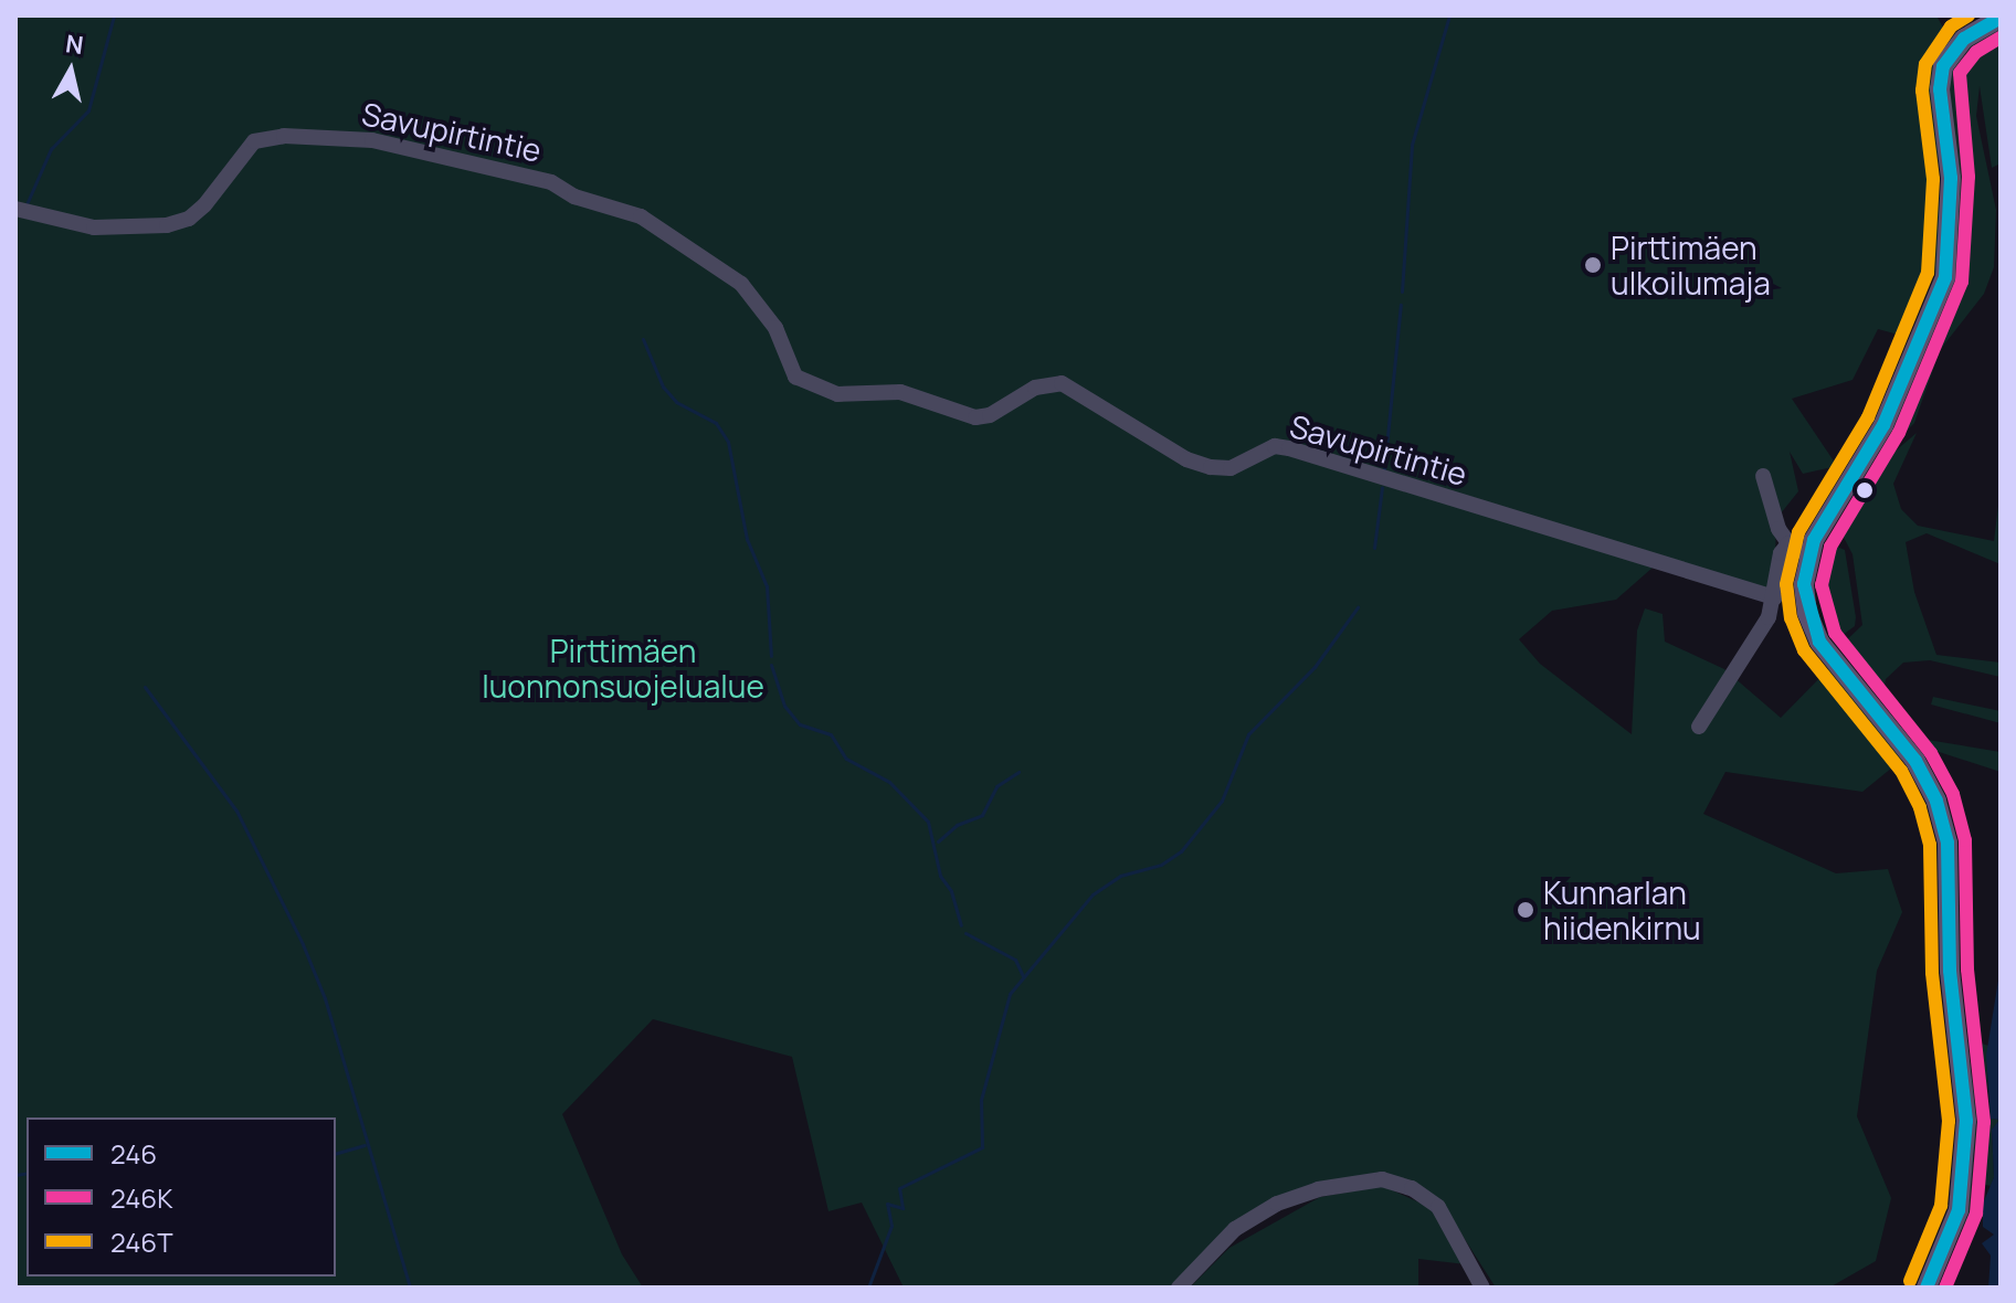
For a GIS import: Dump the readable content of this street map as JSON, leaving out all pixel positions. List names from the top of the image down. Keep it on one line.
{"streets":{"street":["Savupirtintie"]},"parks":["Pirttimäen luonnonsuojelualue"],"places":["Pirttimäen ulkoilumaja","Kunnarlan hiidenkirnu"],"lines":["transit line 246T","transit line 246","transit line 246K"],"legend":["246","246K","246T"],"north":"top"}
